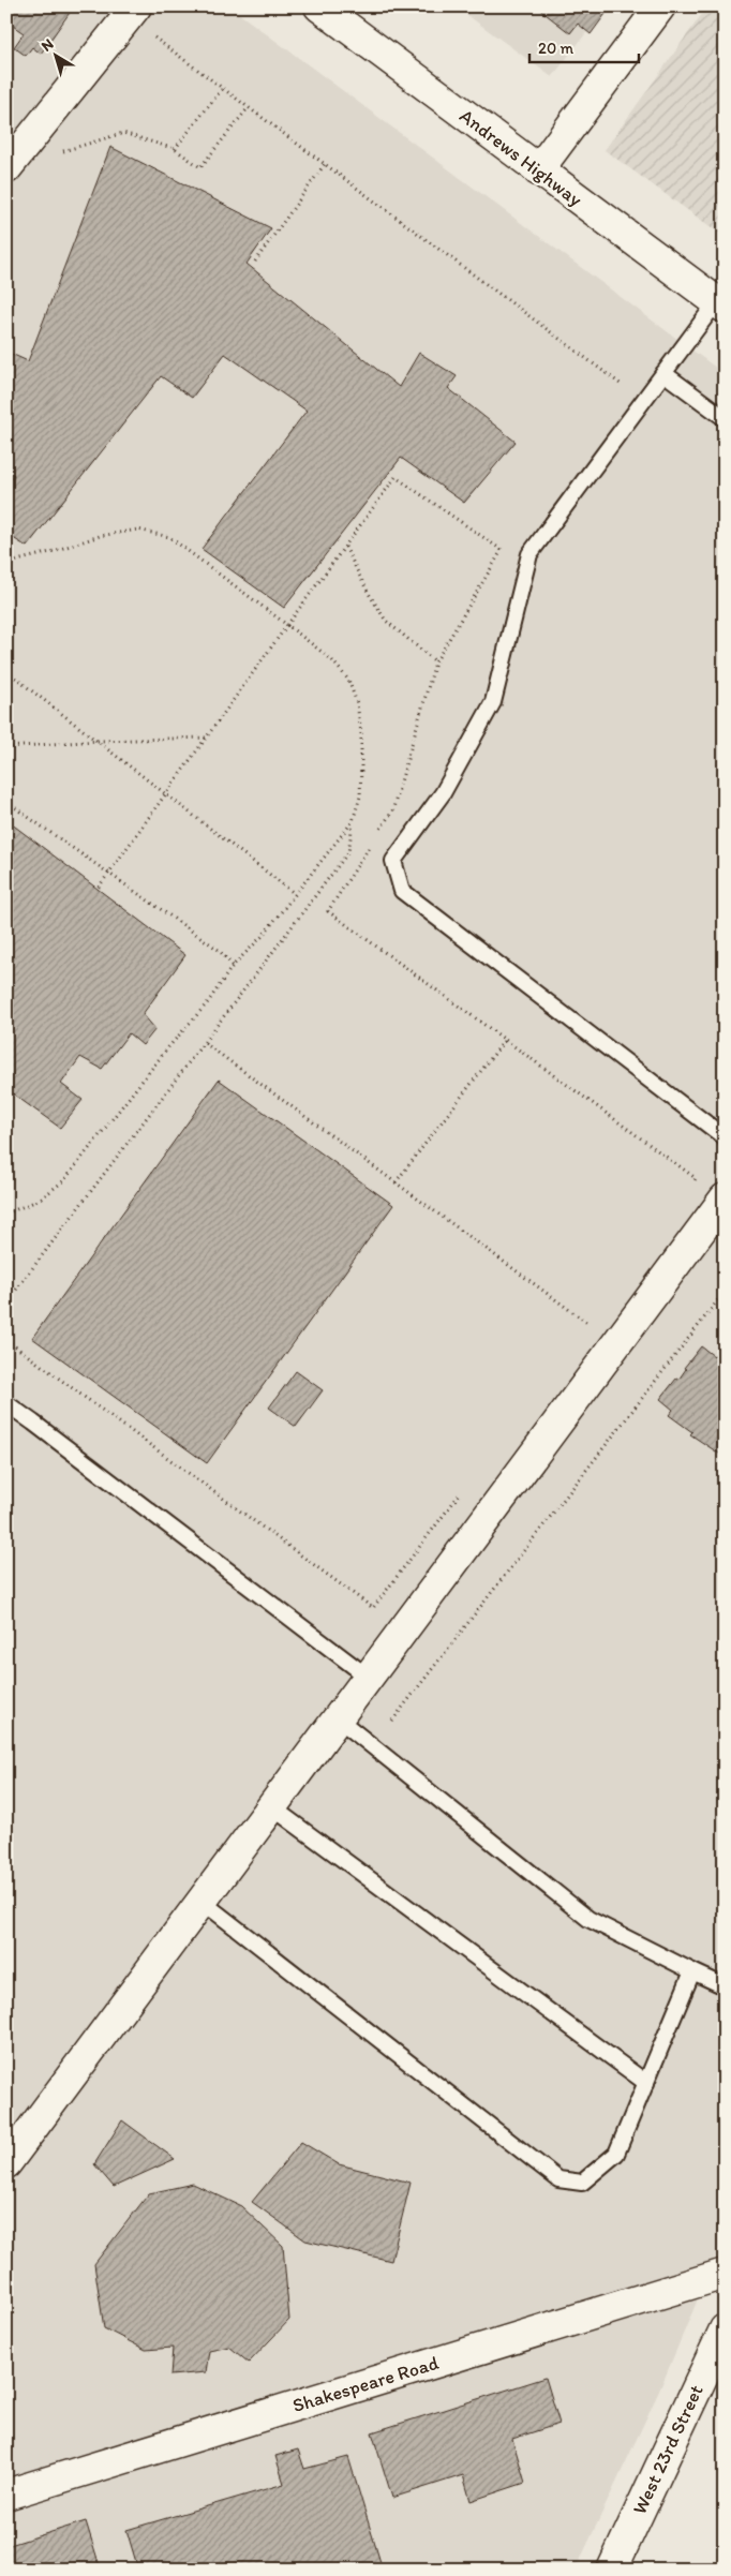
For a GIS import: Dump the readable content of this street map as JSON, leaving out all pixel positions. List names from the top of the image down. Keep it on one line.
{"streets":{"street":["Andrews Highway","Shakespeare Road","West 23rd Street"]},"scale_bar":"20 m","north":"top left"}
